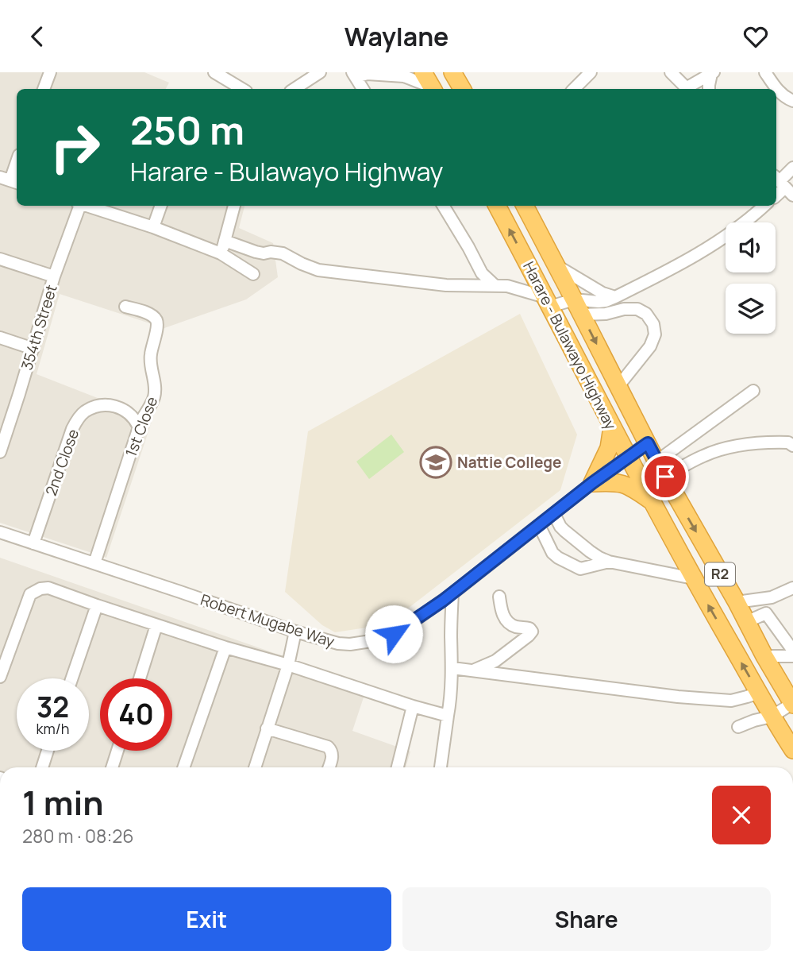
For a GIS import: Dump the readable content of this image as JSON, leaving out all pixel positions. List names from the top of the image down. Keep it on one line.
{"streets":{"highway":["Harare - Bulawayo Highway","R2"],"street":["354th Street","1st Close","2nd Close","Robert Mugabe Way"]},"crossings":[["Harare - Bulawayo Highway","Robert Mugabe Way"],["1st Close","2nd Close"],["1st Close","Robert Mugabe Way"],["2nd Close","Robert Mugabe Way"]],"places":{"school or university":["Nattie College"]},"page":{"header":"Waylane","turn":["250 m","Harare - Bulawayo Highway"],"speed":"32 km/h","limit":"40","heading":["1 min","280 m · 08:26"],"buttons":["Exit","Share"]}}
